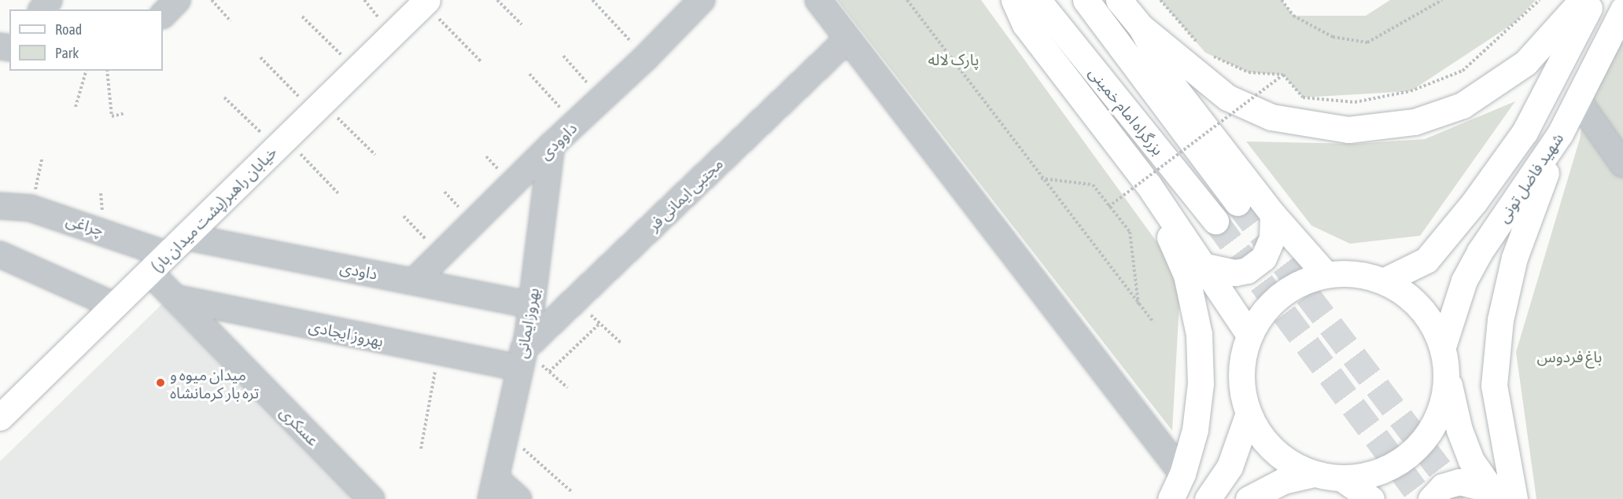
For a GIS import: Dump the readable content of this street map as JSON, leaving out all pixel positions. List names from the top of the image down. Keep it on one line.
{"streets":{"main road":["بزرگراه امام خمینی","شهید فاضل تونی","خیابان راهبر(پشت میدان بار)"],"street":["داوودی","مجتبی ایمانی فر","چراغی","داودی","بهروز ایمانی","بهروز ایجادی","عسکری"]},"crossings":[["داوودی","داودی"],["داوودی","بهروز ایمانی"],["مجتبی ایمانی فر","بهروز ایمانی"],["مجتبی ایمانی فر","بهروز ایجادی"],["خیابان راهبر(پشت میدان بار)","چراغی"],["خیابان راهبر(پشت میدان بار)","داودی"],["خیابان راهبر(پشت میدان بار)","عسکری"],["چراغی","عسکری"],["داودی","بهروز ایمانی"],["بهروز ایمانی","بهروز ایجادی"],["بهروز ایجادی","عسکری"]],"parks":["پارک لاله","باغ فردوس"],"places":["میدان میوه و تره بار کرمانشاه"],"legend":["Road","Park"]}
